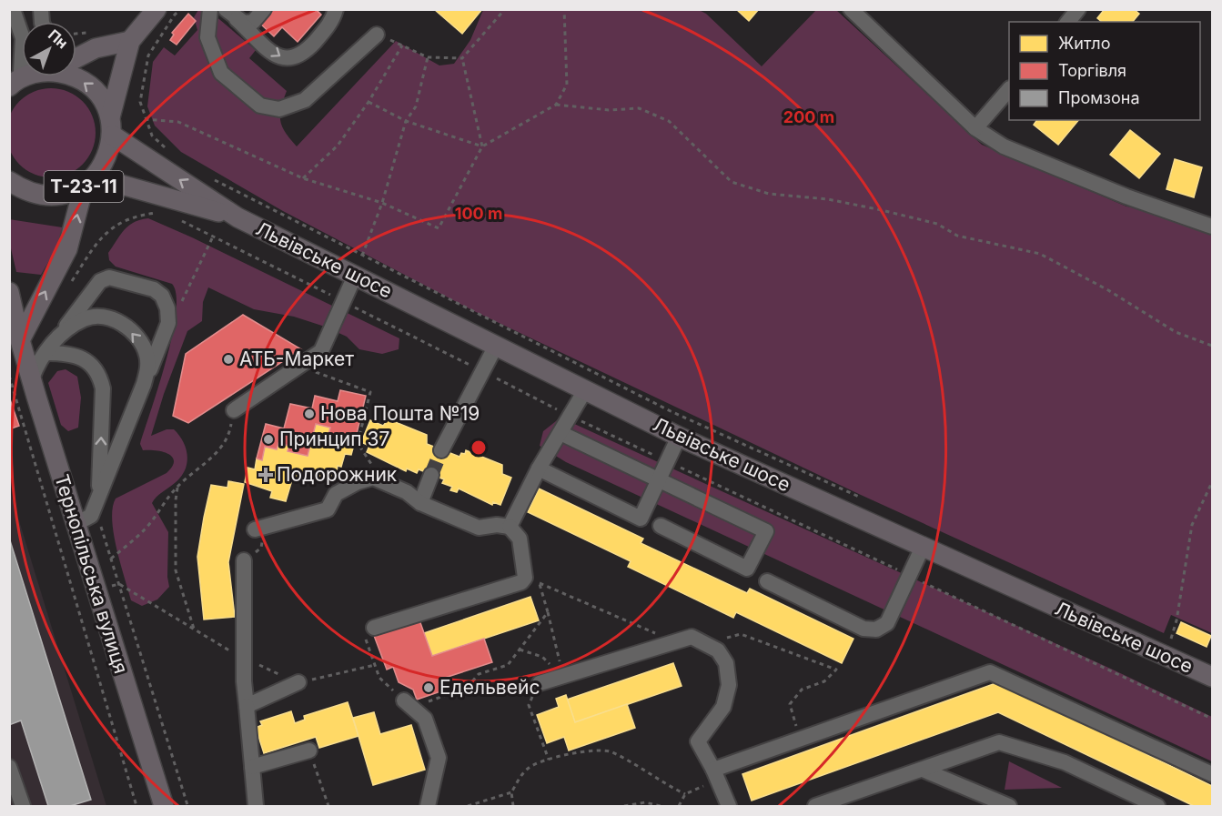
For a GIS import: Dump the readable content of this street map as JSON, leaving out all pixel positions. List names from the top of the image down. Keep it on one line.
{"streets":{"main road":["Т-23-11","Львівське шосе","Тернопільська вулиця"]},"crossings":[["Т-23-11","Львівське шосе"],["Т-23-11","Тернопільська вулиця"]],"places":{"other":["АТБ-Маркет","Нова Пошта №19","Принцип 37","Едельвейс"],"health":["Подорожник"]},"legend":["Житло","Торгівля","Промзона"],"north":"top right","rings":["200 m","100 m"]}
